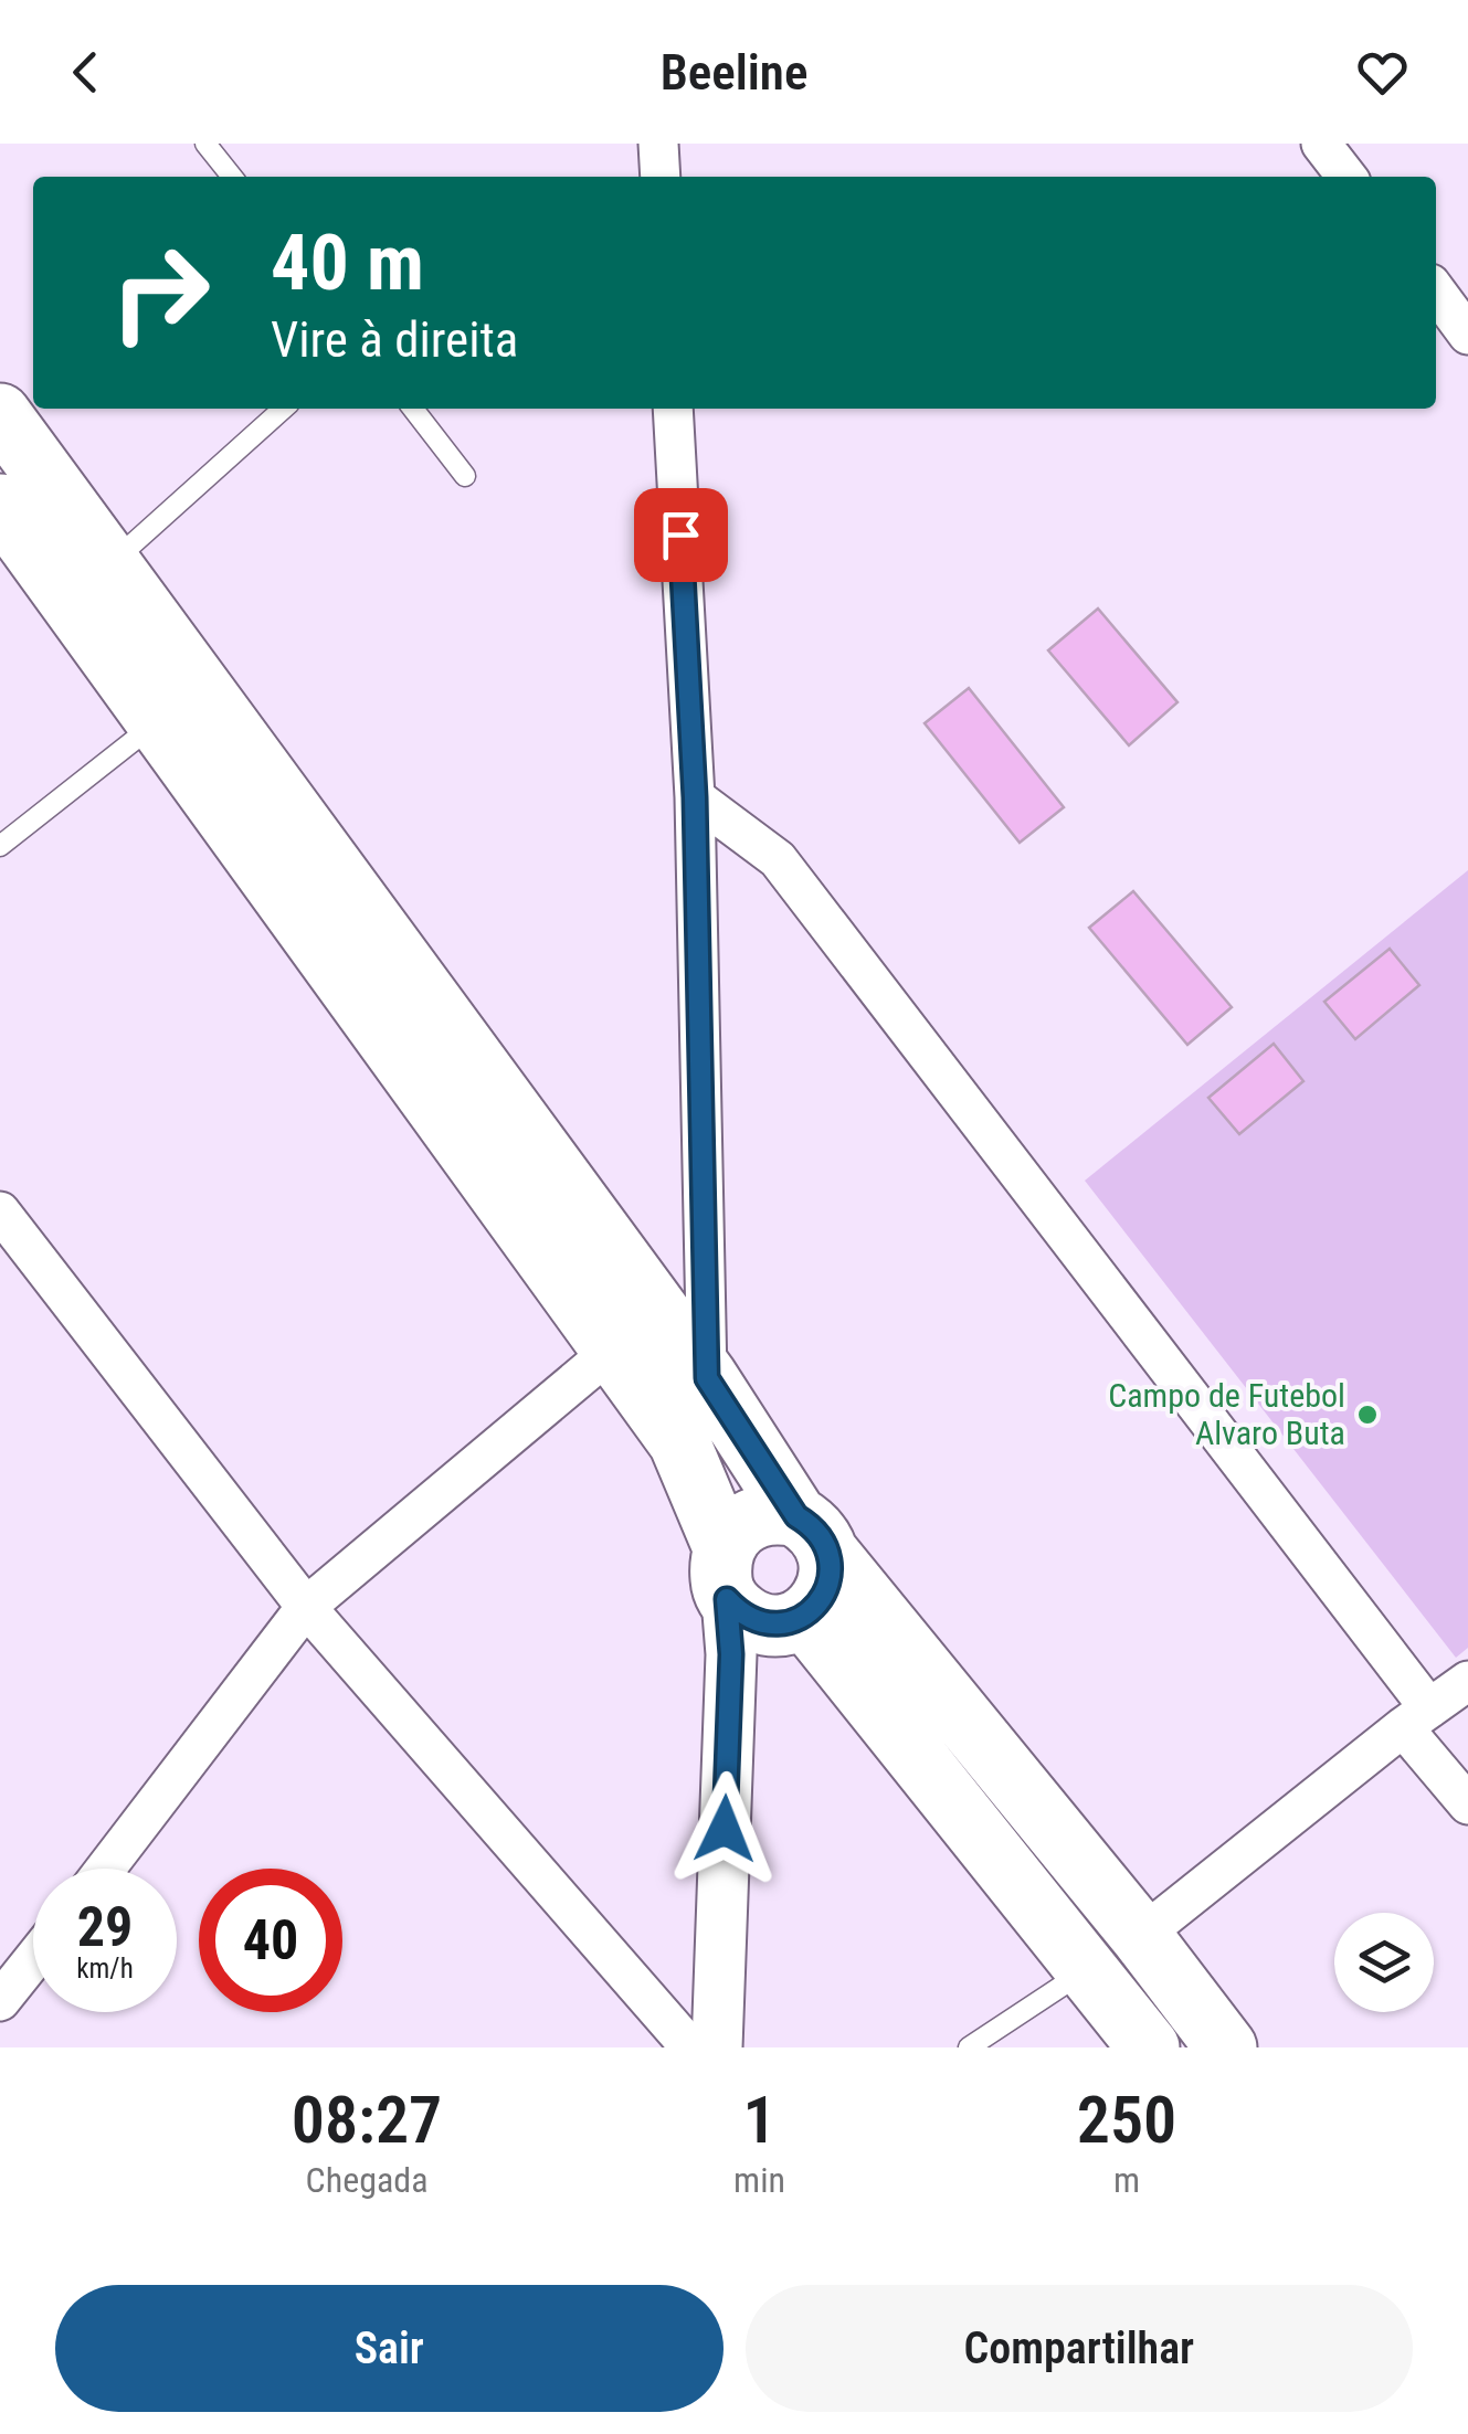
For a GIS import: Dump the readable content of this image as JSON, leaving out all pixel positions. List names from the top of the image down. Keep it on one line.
{"places":["Campo de Futebol Alvaro Buta"],"page":{"header":"Beeline","turn":["40 m","Vire à direita"],"speed":"29 km/h","limit":"40","eta":["08:27","Chegada","1","min","250","m"],"buttons":["Sair","Compartilhar"]}}
